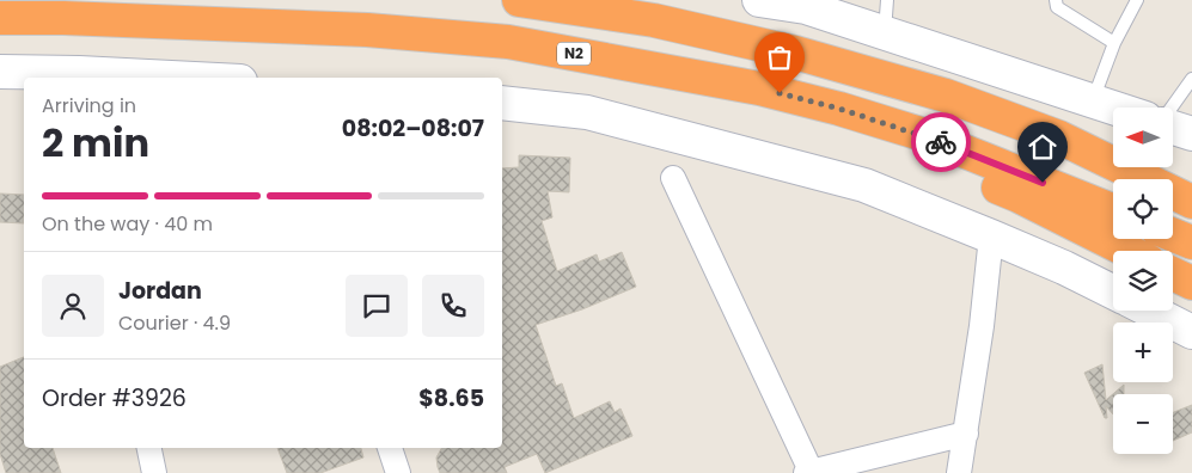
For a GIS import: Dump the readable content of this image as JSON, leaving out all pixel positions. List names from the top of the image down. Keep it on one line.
{"streets":{"highway":["N2"]},"north":"left","page":{"heading":["2 min","Arriving in","08:02–08:07"],"panel":["Jordan","Courier · 4.9","Order #3926","$8.65"],"map_buttons":["+","−"],"bar":"On the way · 40 m"}}
